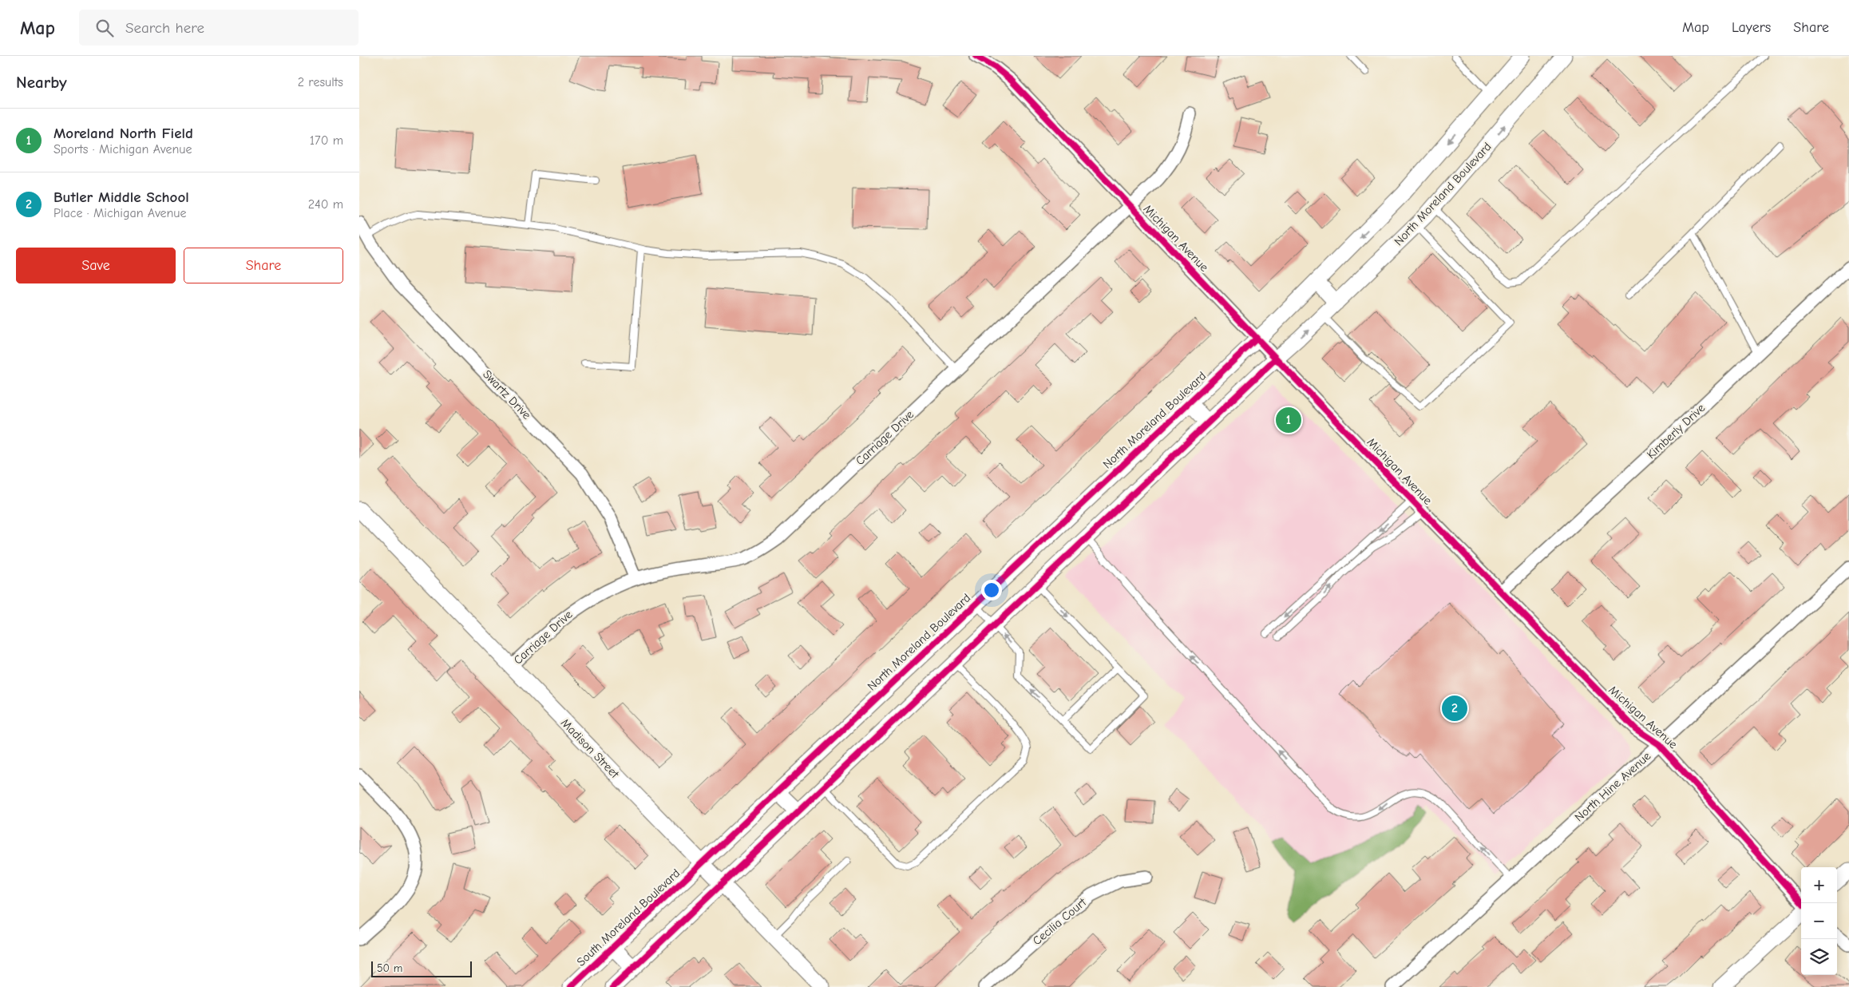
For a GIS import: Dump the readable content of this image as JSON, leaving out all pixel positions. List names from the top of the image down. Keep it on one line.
{"streets":{"street":["North Moreland Boulevard","Michigan Avenue","Swartz Drive","Kimberly Drive","Carriage Drive","Madison Street","North Hine Avenue","South Moreland Boulevard","Cecilia Court"]},"crossings":[["North Moreland Boulevard","Michigan Avenue"],["North Moreland Boulevard","Madison Street"],["North Moreland Boulevard","South Moreland Boulevard"],["Michigan Avenue","Kimberly Drive"],["Michigan Avenue","Carriage Drive"],["Michigan Avenue","North Hine Avenue"],["Swartz Drive","Carriage Drive"],["Carriage Drive","Madison Street"],["Madison Street","South Moreland Boulevard"]],"scale_bar":"50 m","page":{"header":"Map","search":"Search here","nav":["Map","Layers","Share"],"heading":["Nearby","2 results"],"list":[{"mark":"1","name":"Moreland North Field","note":"Sports · Michigan Avenue","value":"170 m"},{"mark":"2","name":"Butler Middle School","note":"Place · Michigan Avenue","value":"240 m"}],"buttons":["Save","Share"],"pins":["1","2"],"map_buttons":["+","−"],"scale":"50 m"}}
